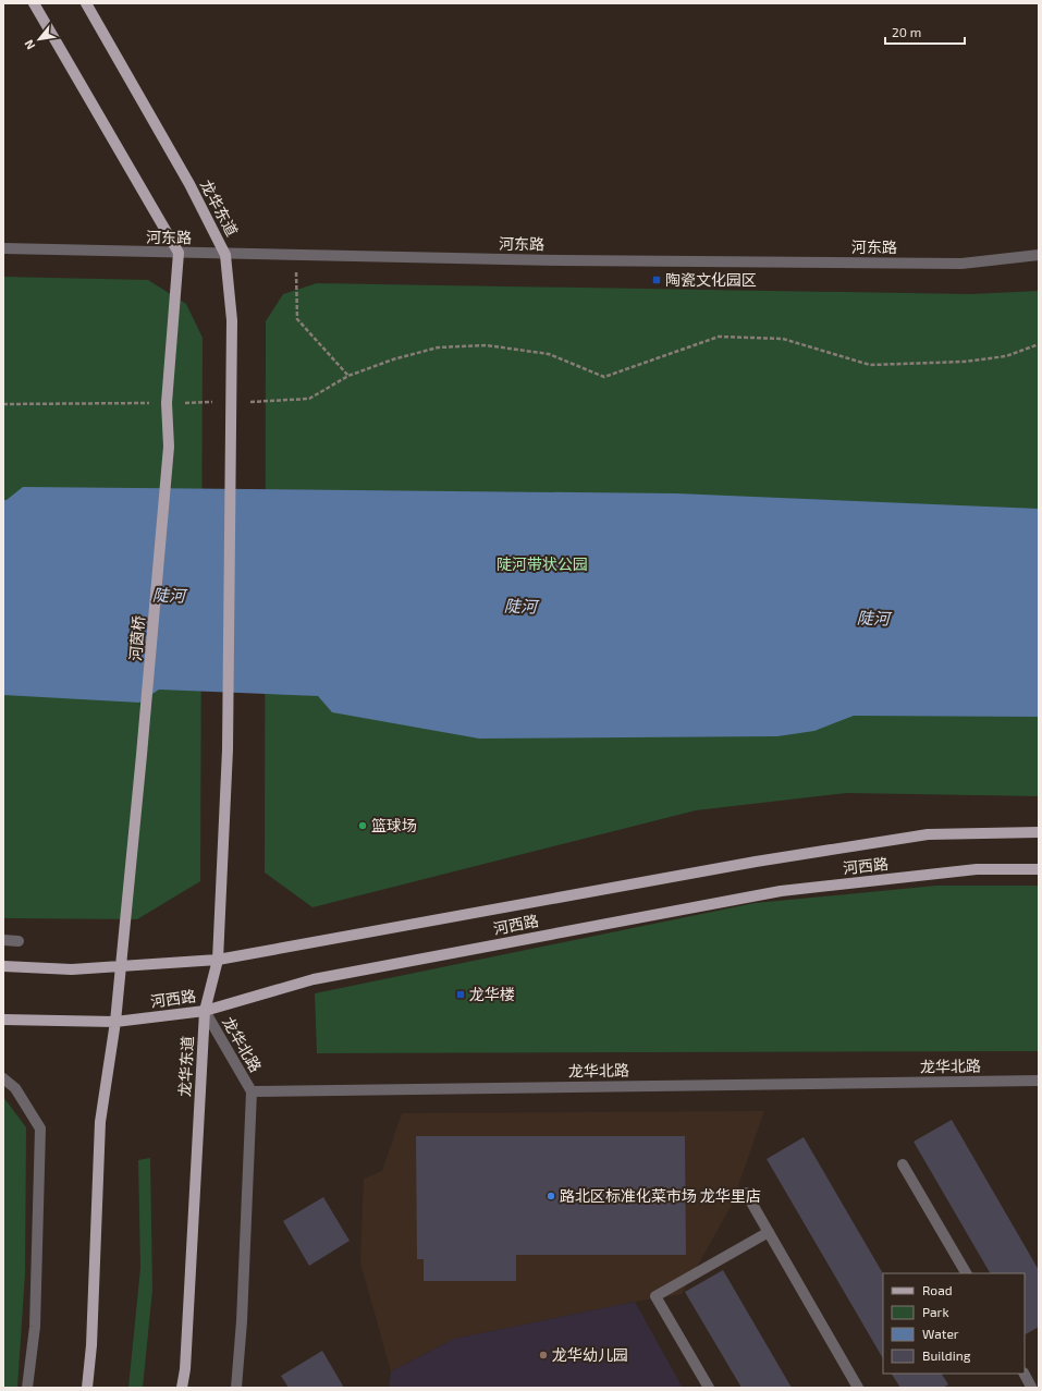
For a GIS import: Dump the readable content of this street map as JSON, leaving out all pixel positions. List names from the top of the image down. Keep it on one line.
{"streets":{"main road":["龙华东道","河茵桥","河西路"],"street":["河东路","龙华北路"]},"crossings":[["龙华东道","河东路"],["龙华东道","河西路"],["龙华东道","龙华北路"],["河茵桥","河西路"],["河西路","龙华北路"]],"water":["陡河"],"parks":["陡河带状公园"],"places":{"transit":["陶瓷文化园区","龙华楼"],"other":["篮球场","路北区标准化菜市场 龙华里店","龙华幼儿园"]},"legend":["Road","Park","Water","Building"],"scale_bar":"20 m","north":"bottom left"}
